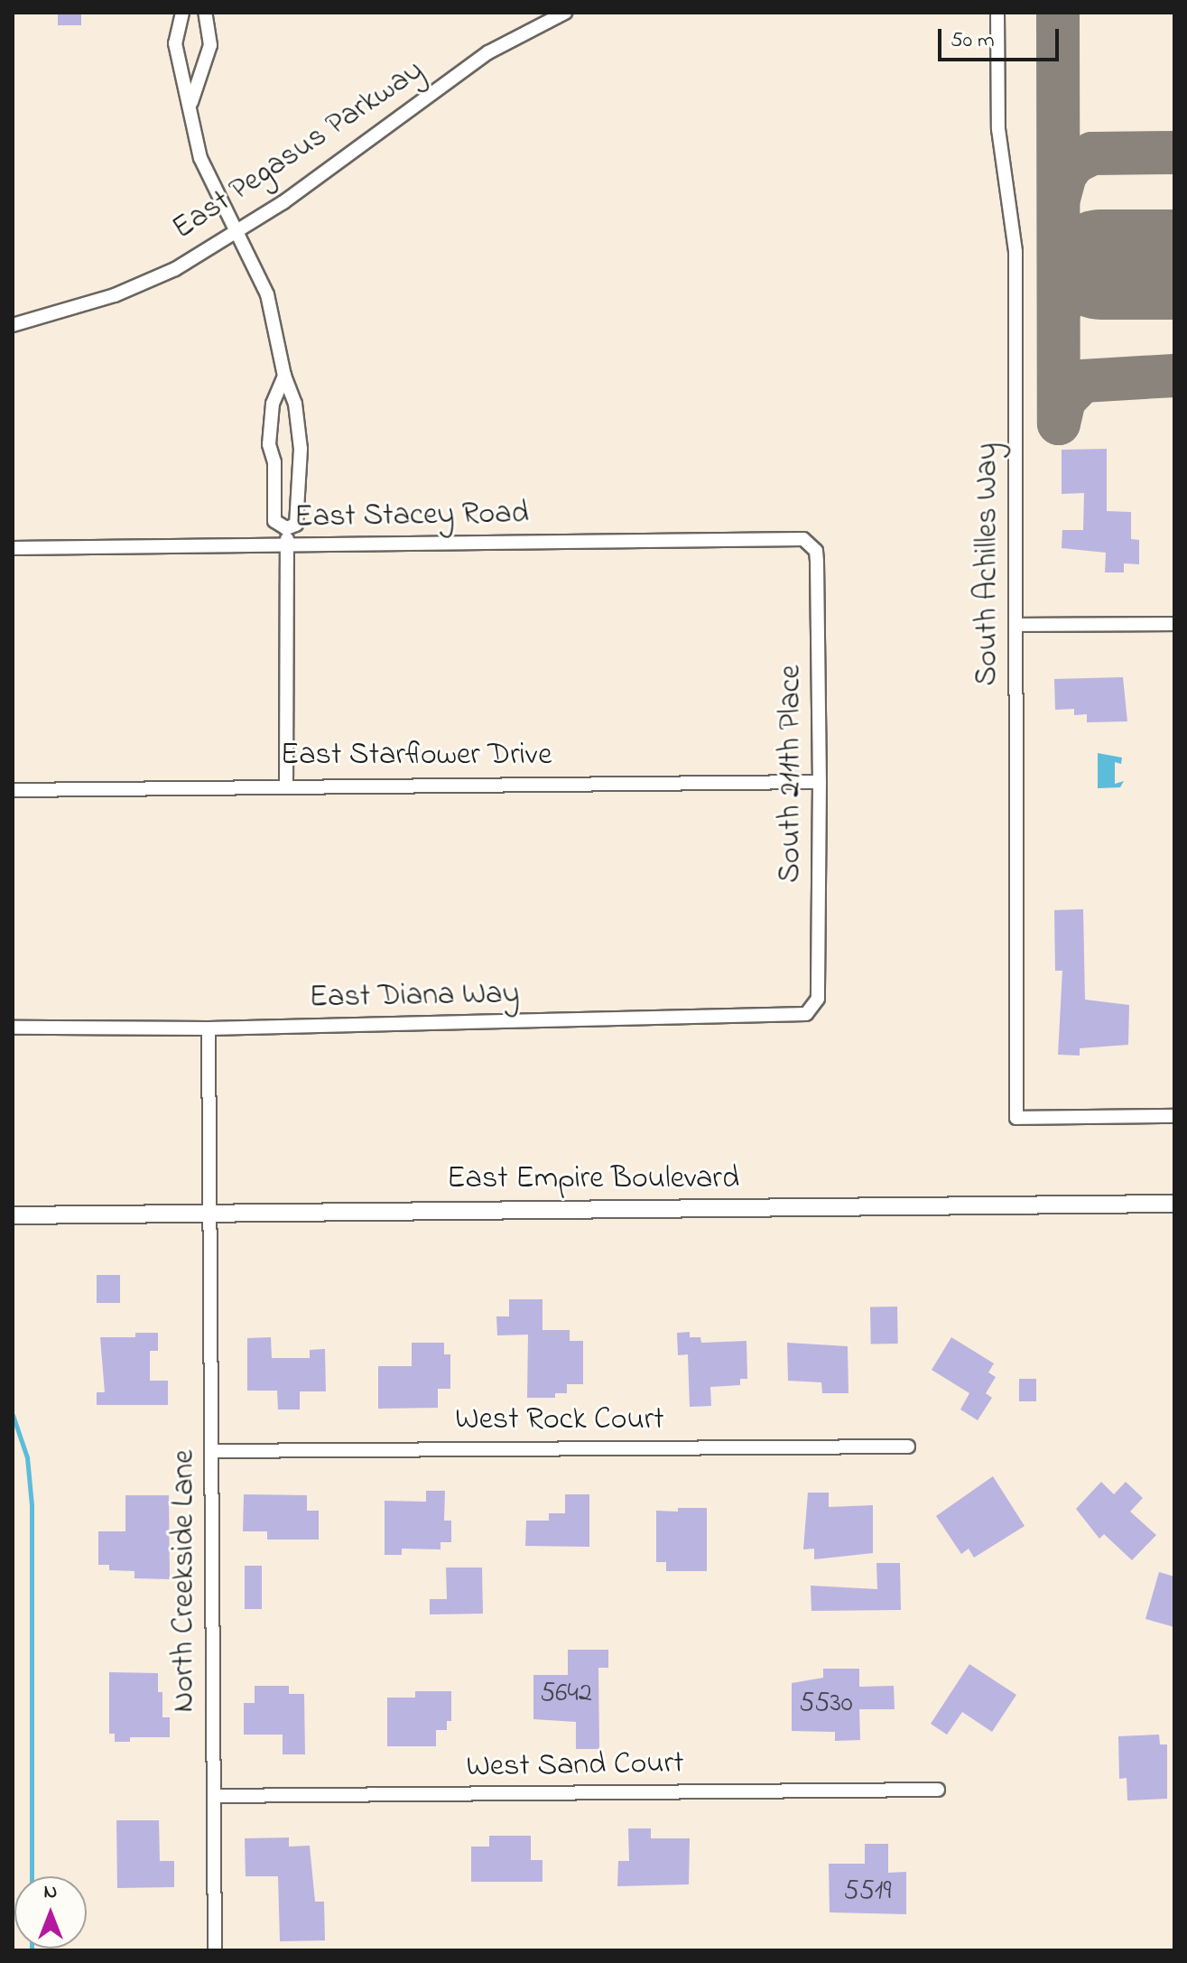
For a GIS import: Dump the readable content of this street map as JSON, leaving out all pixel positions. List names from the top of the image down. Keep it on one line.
{"streets":{"street":["East Pegasus Parkway","East Stacey Road","South Achilles Way","East Starflower Drive","South 211th Place","East Diana Way","East Empire Boulevard","West Rock Court","North Creekside Lane","West Sand Court"]},"crossings":[["East Stacey Road","South 211th Place"],["East Starflower Drive","South 211th Place"],["South 211th Place","East Diana Way"],["East Diana Way","North Creekside Lane"],["East Empire Boulevard","North Creekside Lane"],["West Rock Court","North Creekside Lane"],["North Creekside Lane","West Sand Court"]],"house_numbers":["5642","5530","5519"],"scale_bar":"50 m","north":"top"}
